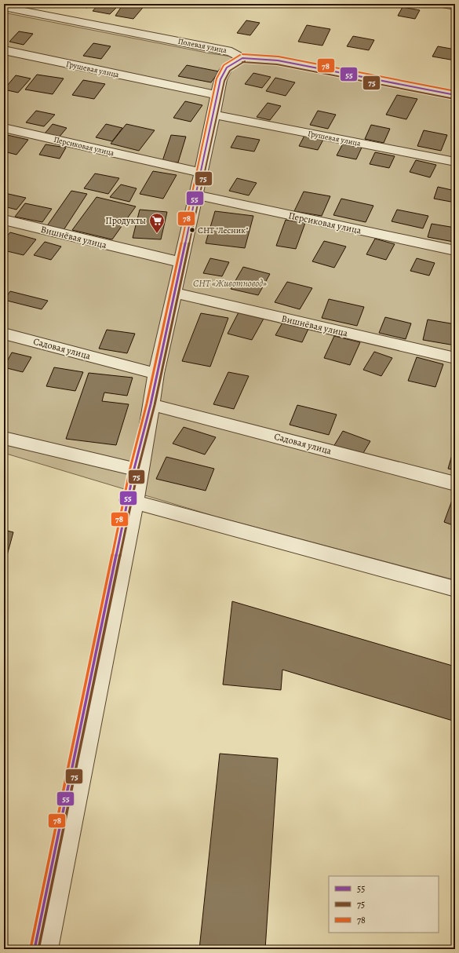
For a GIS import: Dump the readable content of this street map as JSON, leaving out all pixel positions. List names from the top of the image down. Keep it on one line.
{"streets":{"street":["Полевая улица","Грушевая улица","Персиковая улица","Вишнёвая улица","Садовая улица"]},"parks":["СНТ «Животновод»"],"places":{"other":["СНТ \"Лесник\""],"supermarket":["Продукты"]},"lines":["transit line 78","transit line 55","transit line 75"],"legend":["55","75","78"]}
